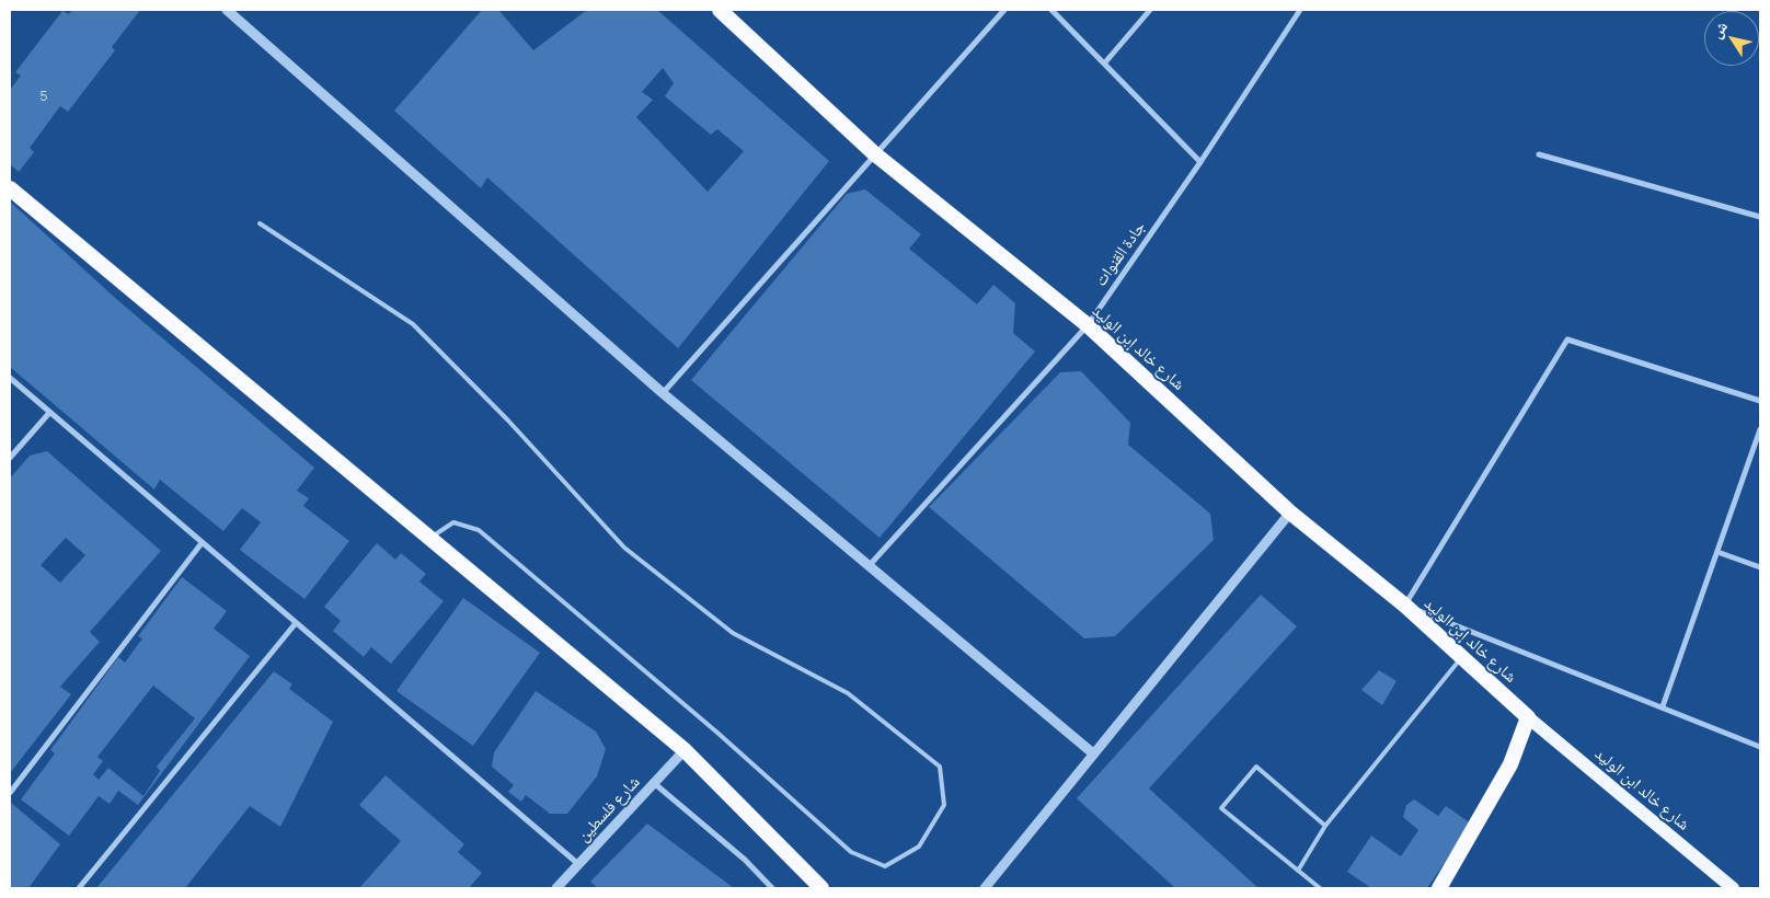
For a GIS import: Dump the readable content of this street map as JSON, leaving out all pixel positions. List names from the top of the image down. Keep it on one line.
{"streets":{"highway":["شارع خالد إبن الوليد"],"main road":["شارع خالد ابن الوليد"],"street":["جادة القنوات","شارع فلسطين"]},"crossings":[["جادة القنوات","شارع خالد إبن الوليد"],["شارع خالد إبن الوليد","شارع خالد ابن الوليد"]],"house_numbers":["5"],"north":"top left"}
